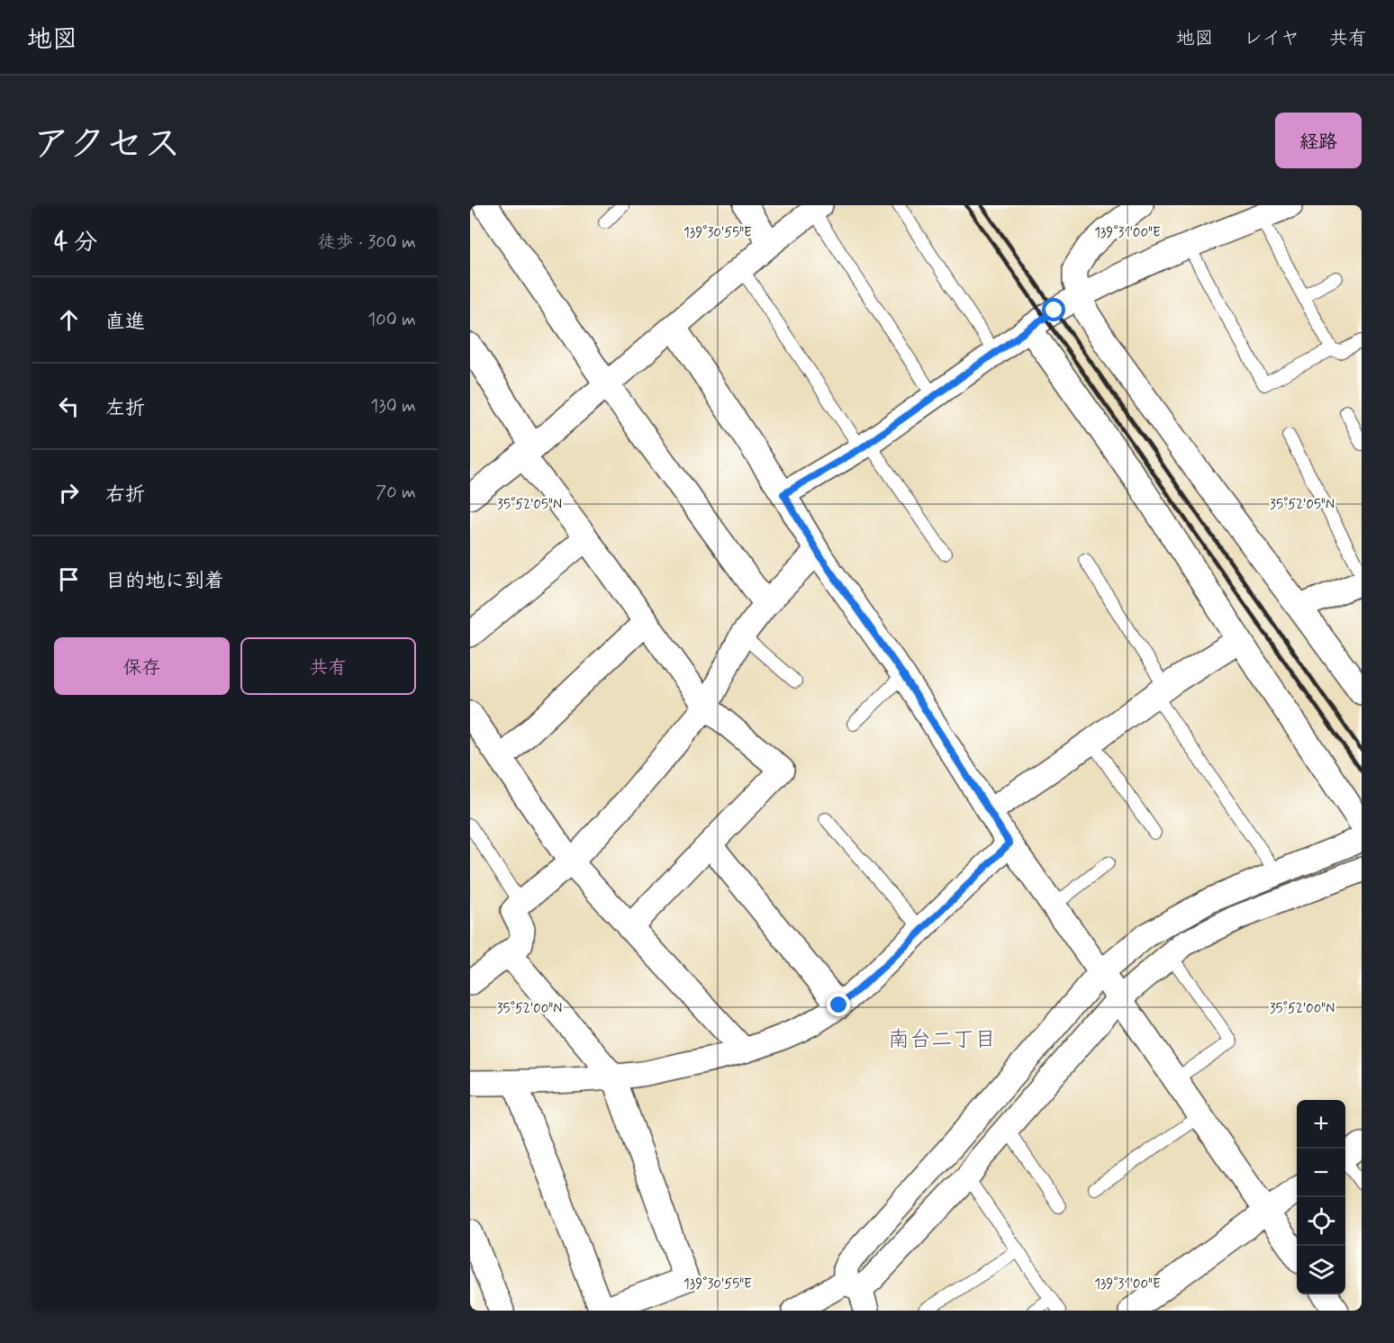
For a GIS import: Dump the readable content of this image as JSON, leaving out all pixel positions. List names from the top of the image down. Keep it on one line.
{"districts":["南台二丁目"],"page":{"header":"地図","nav":["地図","レイヤ","共有"],"title":"アクセス","buttons":["経路",["保存","共有"]],"heading":["4 分","徒歩 · 300 m"],"list":[["直進","100 m"],["左折","130 m"],["右折","70 m"],"目的地に到着"],"map_buttons":["+","−"]},"coordinates":["139°30'55\"E","139°31'00\"E","35°52'05\"N","35°52'00\"N"]}
